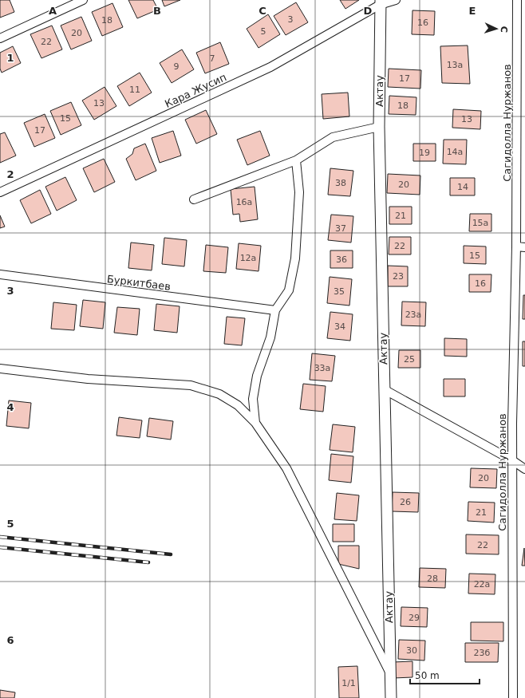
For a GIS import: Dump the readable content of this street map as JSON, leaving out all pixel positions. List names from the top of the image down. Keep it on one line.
{"streets":{"street":["Кара Жусип","Актау","Сагидолла Нуржанов","Буркитбаев"]},"crossings":[["Кара Жусип","Актау"]],"house_numbers":["3","18","16","5","20","22","7","13а","9","17","11","13","18","15","13","17","14а","19","38","20","14","16а","21","15а","37","22","15","12а","36","23","16","35","23а","34","25","33а","20","26","21","22","28","22а","29","30","23б","1/1"],"scale_bar":"50 m","north":"right","grid":{"columns":["A","B","C","D","E"],"rows":["1","2","3","4","5","6"]}}
